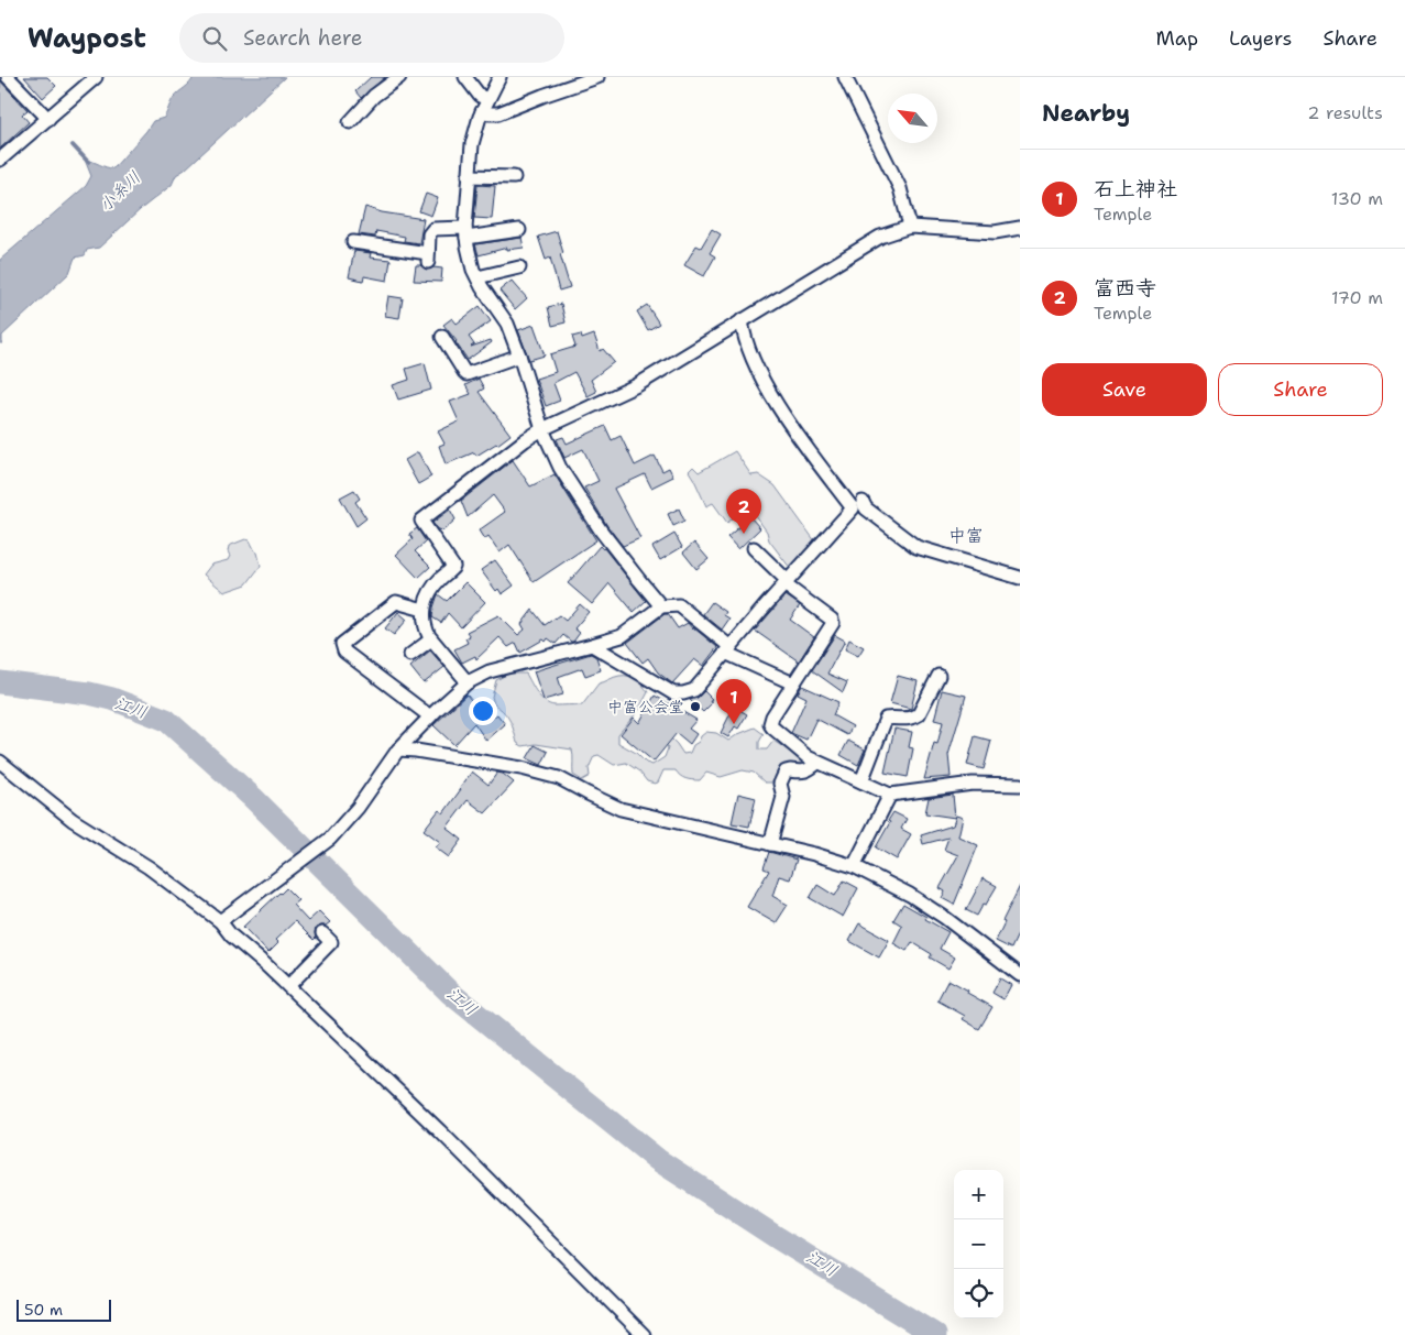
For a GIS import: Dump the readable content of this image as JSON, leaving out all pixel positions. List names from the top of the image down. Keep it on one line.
{"districts":["中富"],"water":["小糸川","江川"],"places":["中富公会堂"],"scale_bar":"50 m","north":"top left","page":{"header":"Waypost","search":"Search here","nav":["Map","Layers","Share"],"heading":["Nearby","2 results"],"list":[{"mark":"1","name":"石上神社","note":"Temple","value":"130 m"},{"mark":"2","name":"富西寺","note":"Temple","value":"170 m"}],"buttons":["Save","Share"],"pins":["2","1"],"map_buttons":["+","−"],"scale":"50 m"}}
